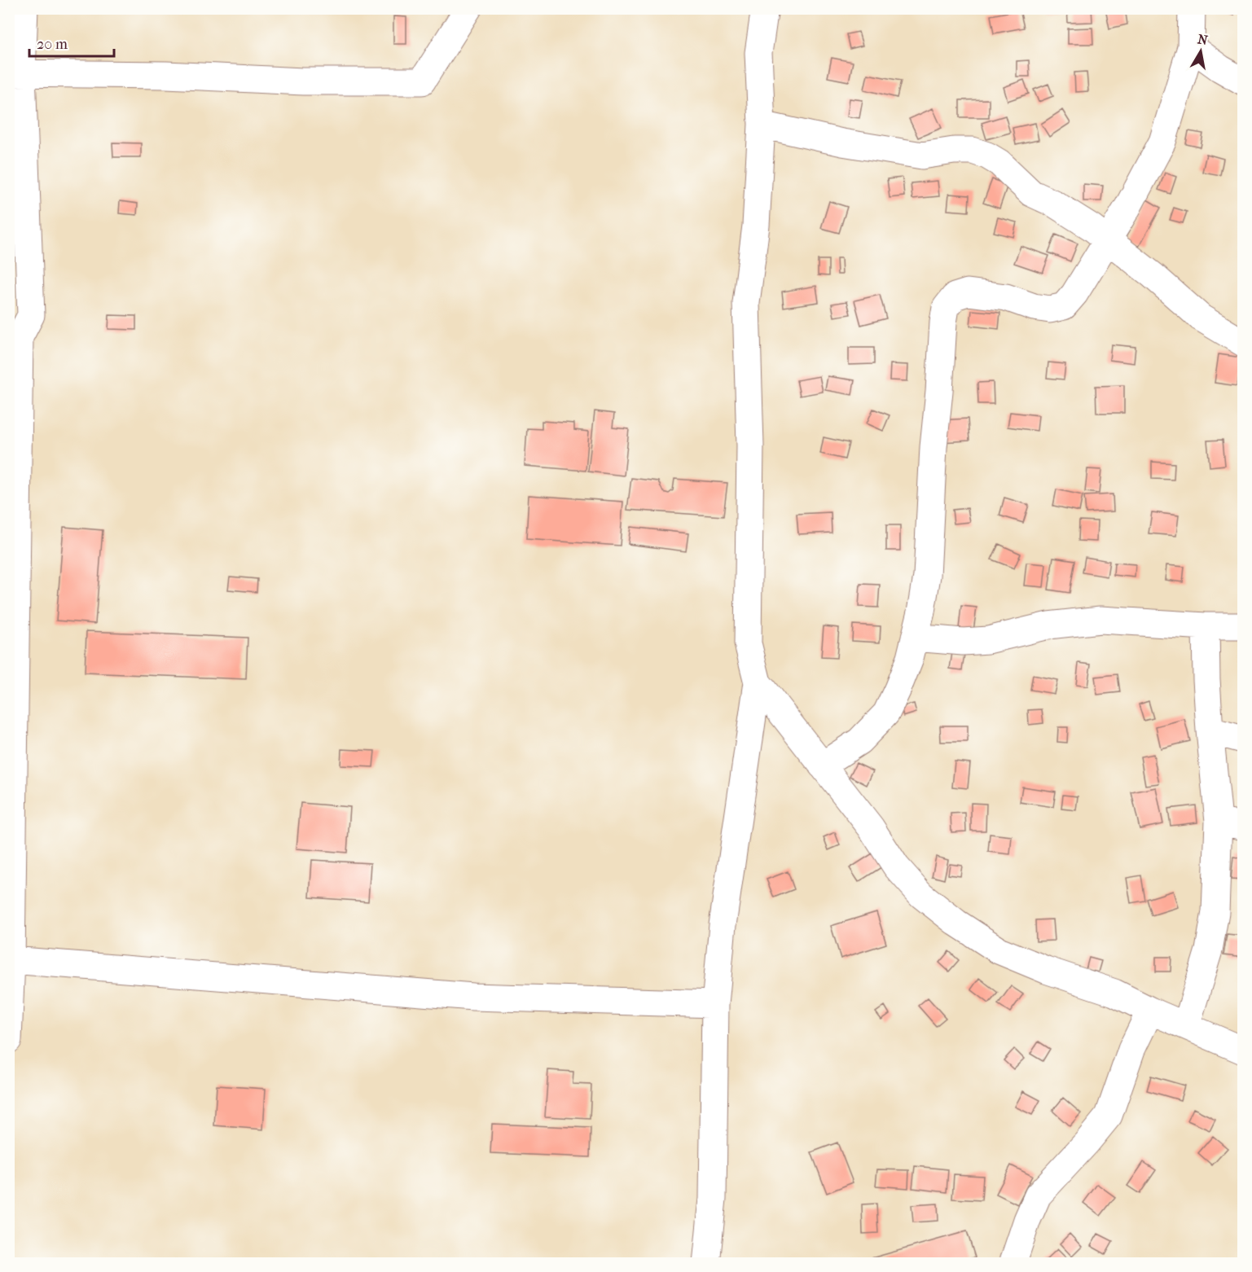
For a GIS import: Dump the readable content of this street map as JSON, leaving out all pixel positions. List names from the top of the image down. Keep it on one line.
{"scale_bar":"20 m","north":"top"}
